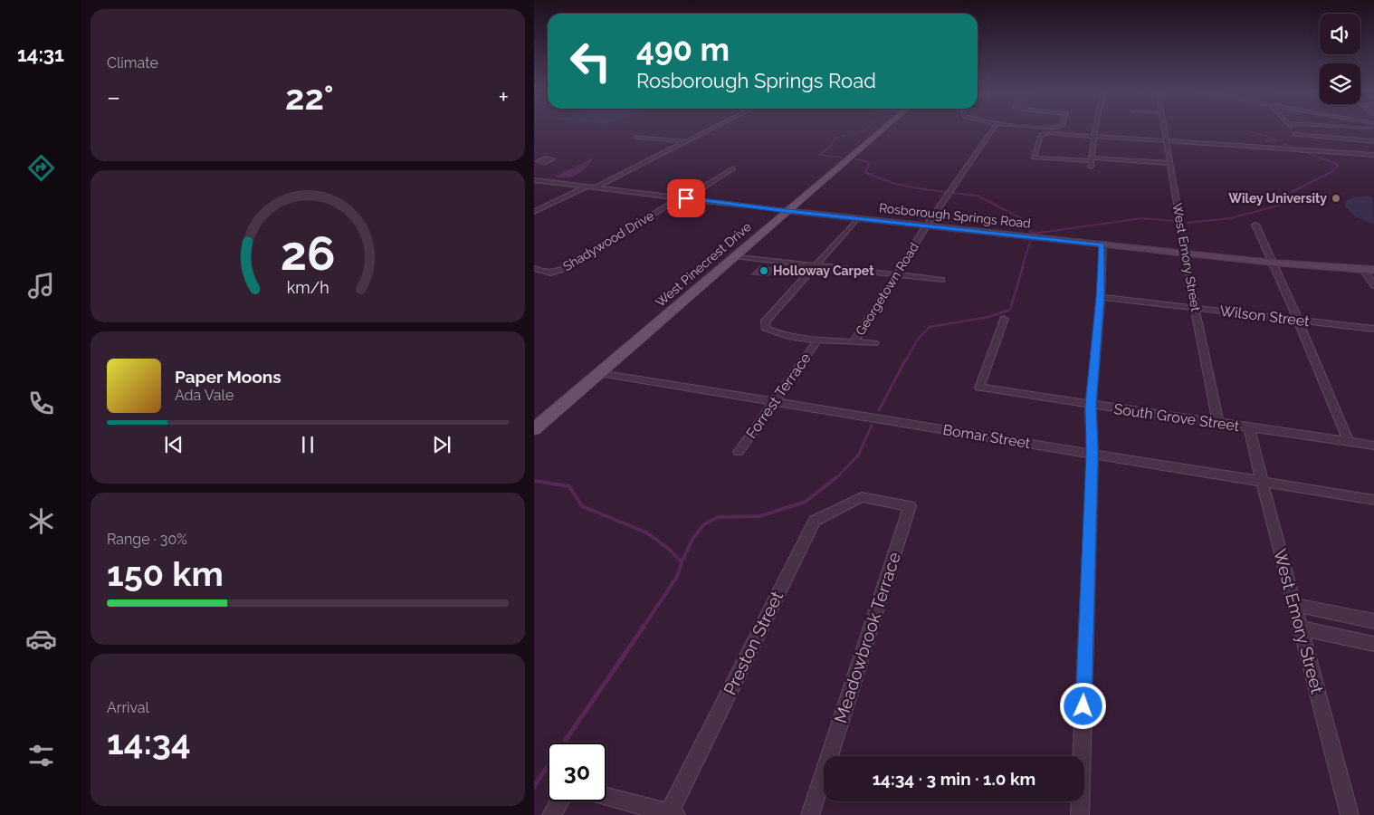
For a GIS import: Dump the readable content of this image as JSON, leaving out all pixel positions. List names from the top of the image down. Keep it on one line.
{"streets":{"main road":["West Pinecrest Drive"],"street":["Rosborough Springs Road","Shadywood Drive","West Emory Street","Georgetown Road","Wilson Street","Forrest Terrace","South Grove Street","Bomar Street","Meadowbrook Terrace","Preston Street"]},"crossings":[["Rosborough Springs Road","Shadywood Drive"],["Rosborough Springs Road","West Emory Street"],["Rosborough Springs Road","West Pinecrest Drive"],["Rosborough Springs Road","Georgetown Road"],["West Emory Street","Wilson Street"],["West Emory Street","South Grove Street"],["West Emory Street","Bomar Street"],["West Pinecrest Drive","Bomar Street"],["Forrest Terrace","Bomar Street"],["Meadowbrook Terrace","Preston Street"]],"places":["Wiley University","Holloway Carpet"],"page":{"tabs":"14:31","tile":["Climate",["Range · 30%","150 km"],["Arrival","14:34"]],"turn":["490 m","Rosborough Springs Road"],"heat":["−","22°","+"],"song":["Paper Moons","Ada Vale"],"limit":"30","trip":"14:34 · 3 min · 1.0 km","gauge":["26","km/h"]}}
